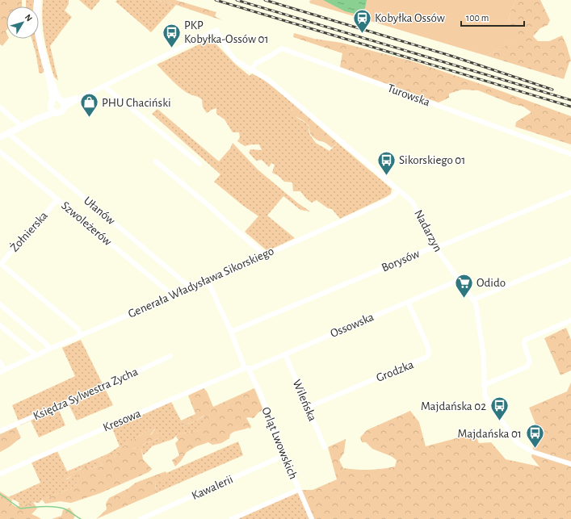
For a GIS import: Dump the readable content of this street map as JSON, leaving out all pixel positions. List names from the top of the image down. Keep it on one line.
{"streets":{"street":["Turowska","Ułanów","Szwoleżerów","Nadarzyn","Żołnierska","Borysów","Generała Władysława Sikorskiego","Ossowska","Grodzka","Księdza Sylwestra Zycha","Wileńska","Kresowa","Orląt Lwowskich","Kawalerii"]},"crossings":[["Turowska","Nadarzyn"],["Ułanów","Generała Władysława Sikorskiego"],["Szwoleżerów","Żołnierska"],["Szwoleżerów","Generała Władysława Sikorskiego"],["Nadarzyn","Borysów"],["Nadarzyn","Generała Władysława Sikorskiego"],["Nadarzyn","Ossowska"],["Borysów","Orląt Lwowskich"],["Generała Władysława Sikorskiego","Orląt Lwowskich"],["Ossowska","Grodzka"],["Ossowska","Wileńska"],["Ossowska","Kresowa"],["Ossowska","Orląt Lwowskich"],["Grodzka","Wileńska"],["Kresowa","Orląt Lwowskich"],["Orląt Lwowskich","Kawalerii"]],"places":{"station":["Kobyłka Ossów"],"bus stop":["PKP Kobyłka-Ossów 01","Sikorskiego 01","Majdańska 02","Majdańska 01"],"shop":["PHU Chaciński"],"supermarket":["Odido"]},"scale_bar":"100 m","north":"top right"}
